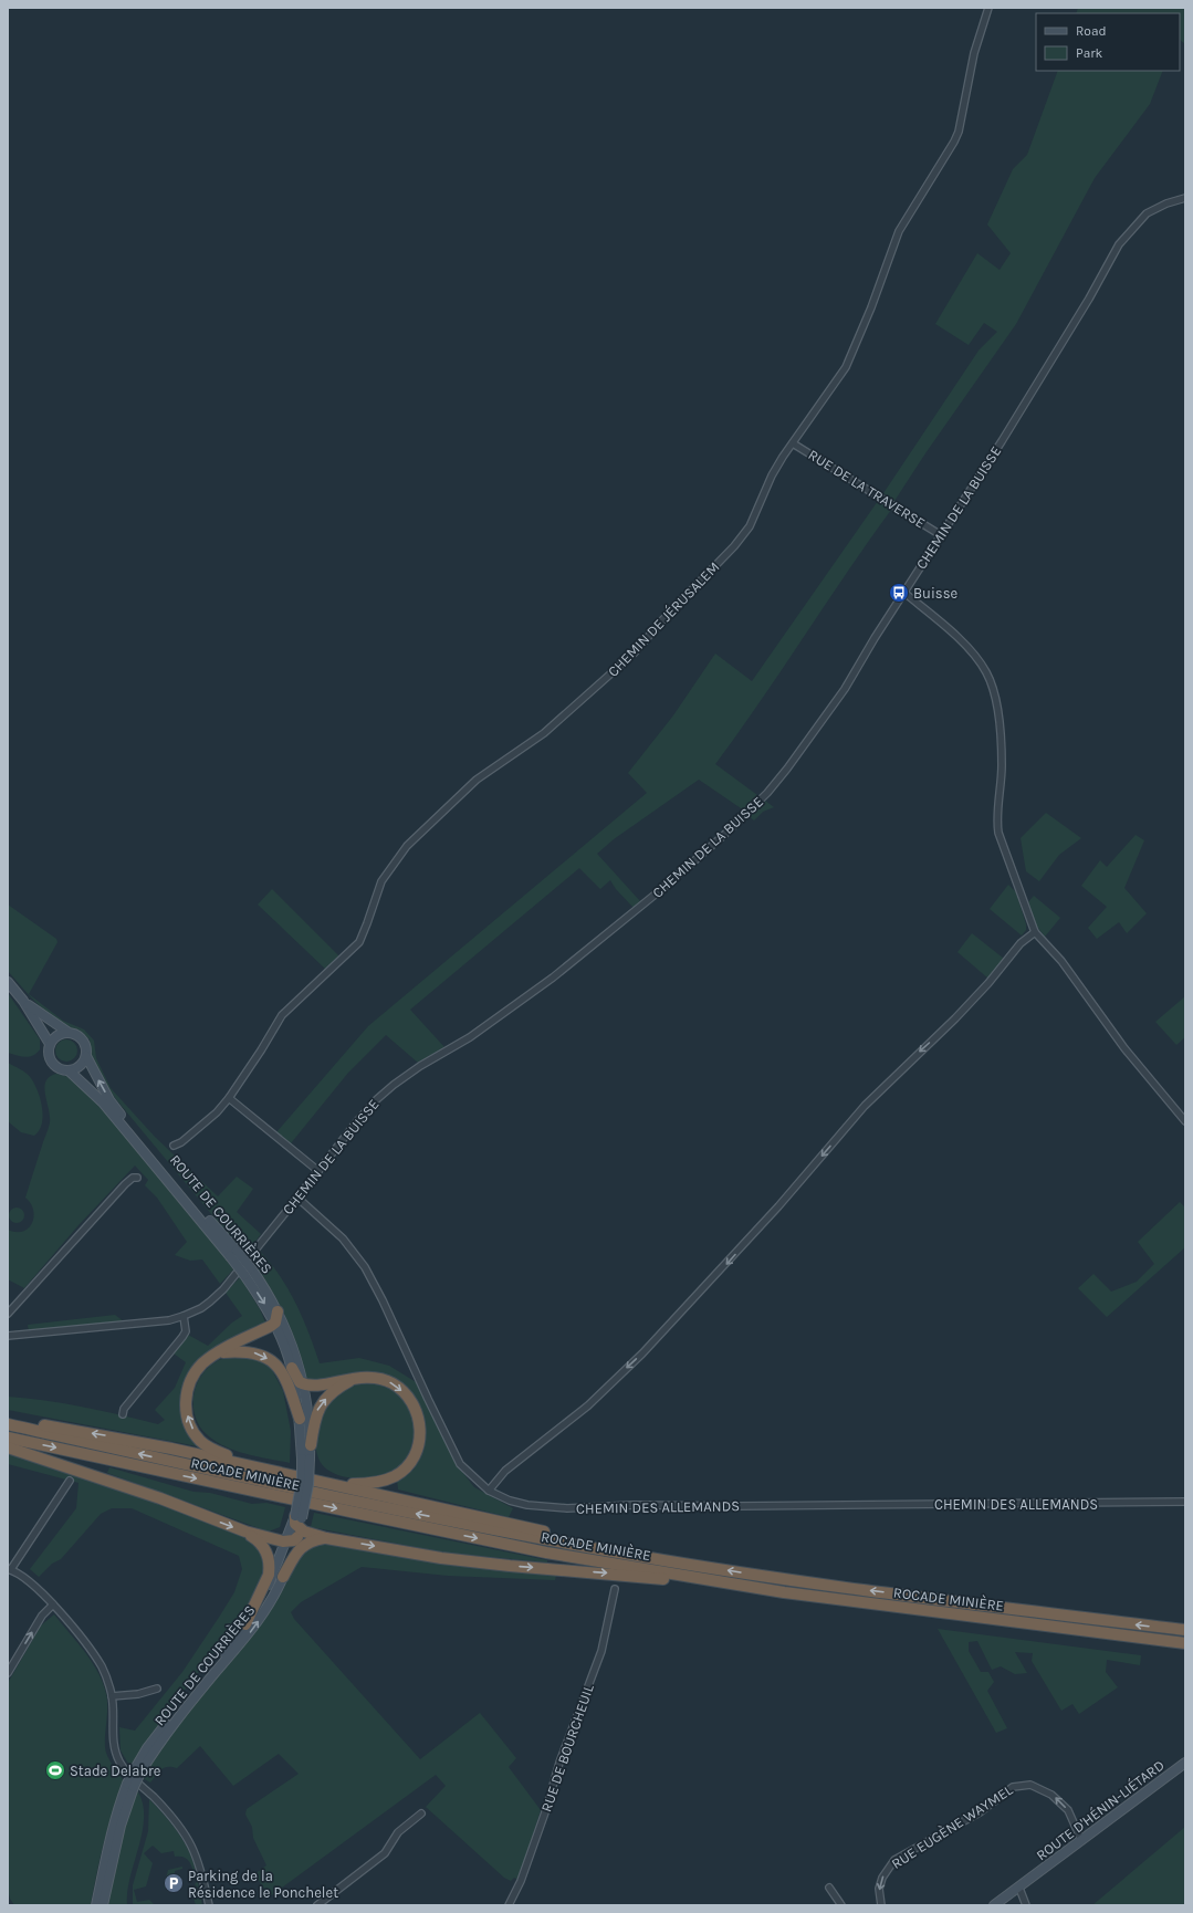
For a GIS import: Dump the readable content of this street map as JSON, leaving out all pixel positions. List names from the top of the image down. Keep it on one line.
{"streets":{"highway":["ROCADE MINIÈRE"],"main road":["ROUTE DE COURRIÈRES","ROUTE D'HÉNIN-LIÉTARD"],"street":["RUE DE LA TRAVERSE","CHEMIN DE LA BUISSE","CHEMIN DE JÉRUSALEM","CHEMIN DES ALLEMANDS","RUE DE BOURCHEUIL","RUE EUGÈNE WAYMEL"]},"crossings":[["RUE DE LA TRAVERSE","CHEMIN DE LA BUISSE"],["RUE DE LA TRAVERSE","CHEMIN DE JÉRUSALEM"],["CHEMIN DE LA BUISSE","CHEMIN DES ALLEMANDS"],["ROUTE D'HÉNIN-LIÉTARD","RUE EUGÈNE WAYMEL"]],"places":{"bus stop":["Buisse"],"sports":["Stade Delabre"],"parking":["Parking de la Résidence le Ponchelet"]},"legend":["Road","Park"]}
